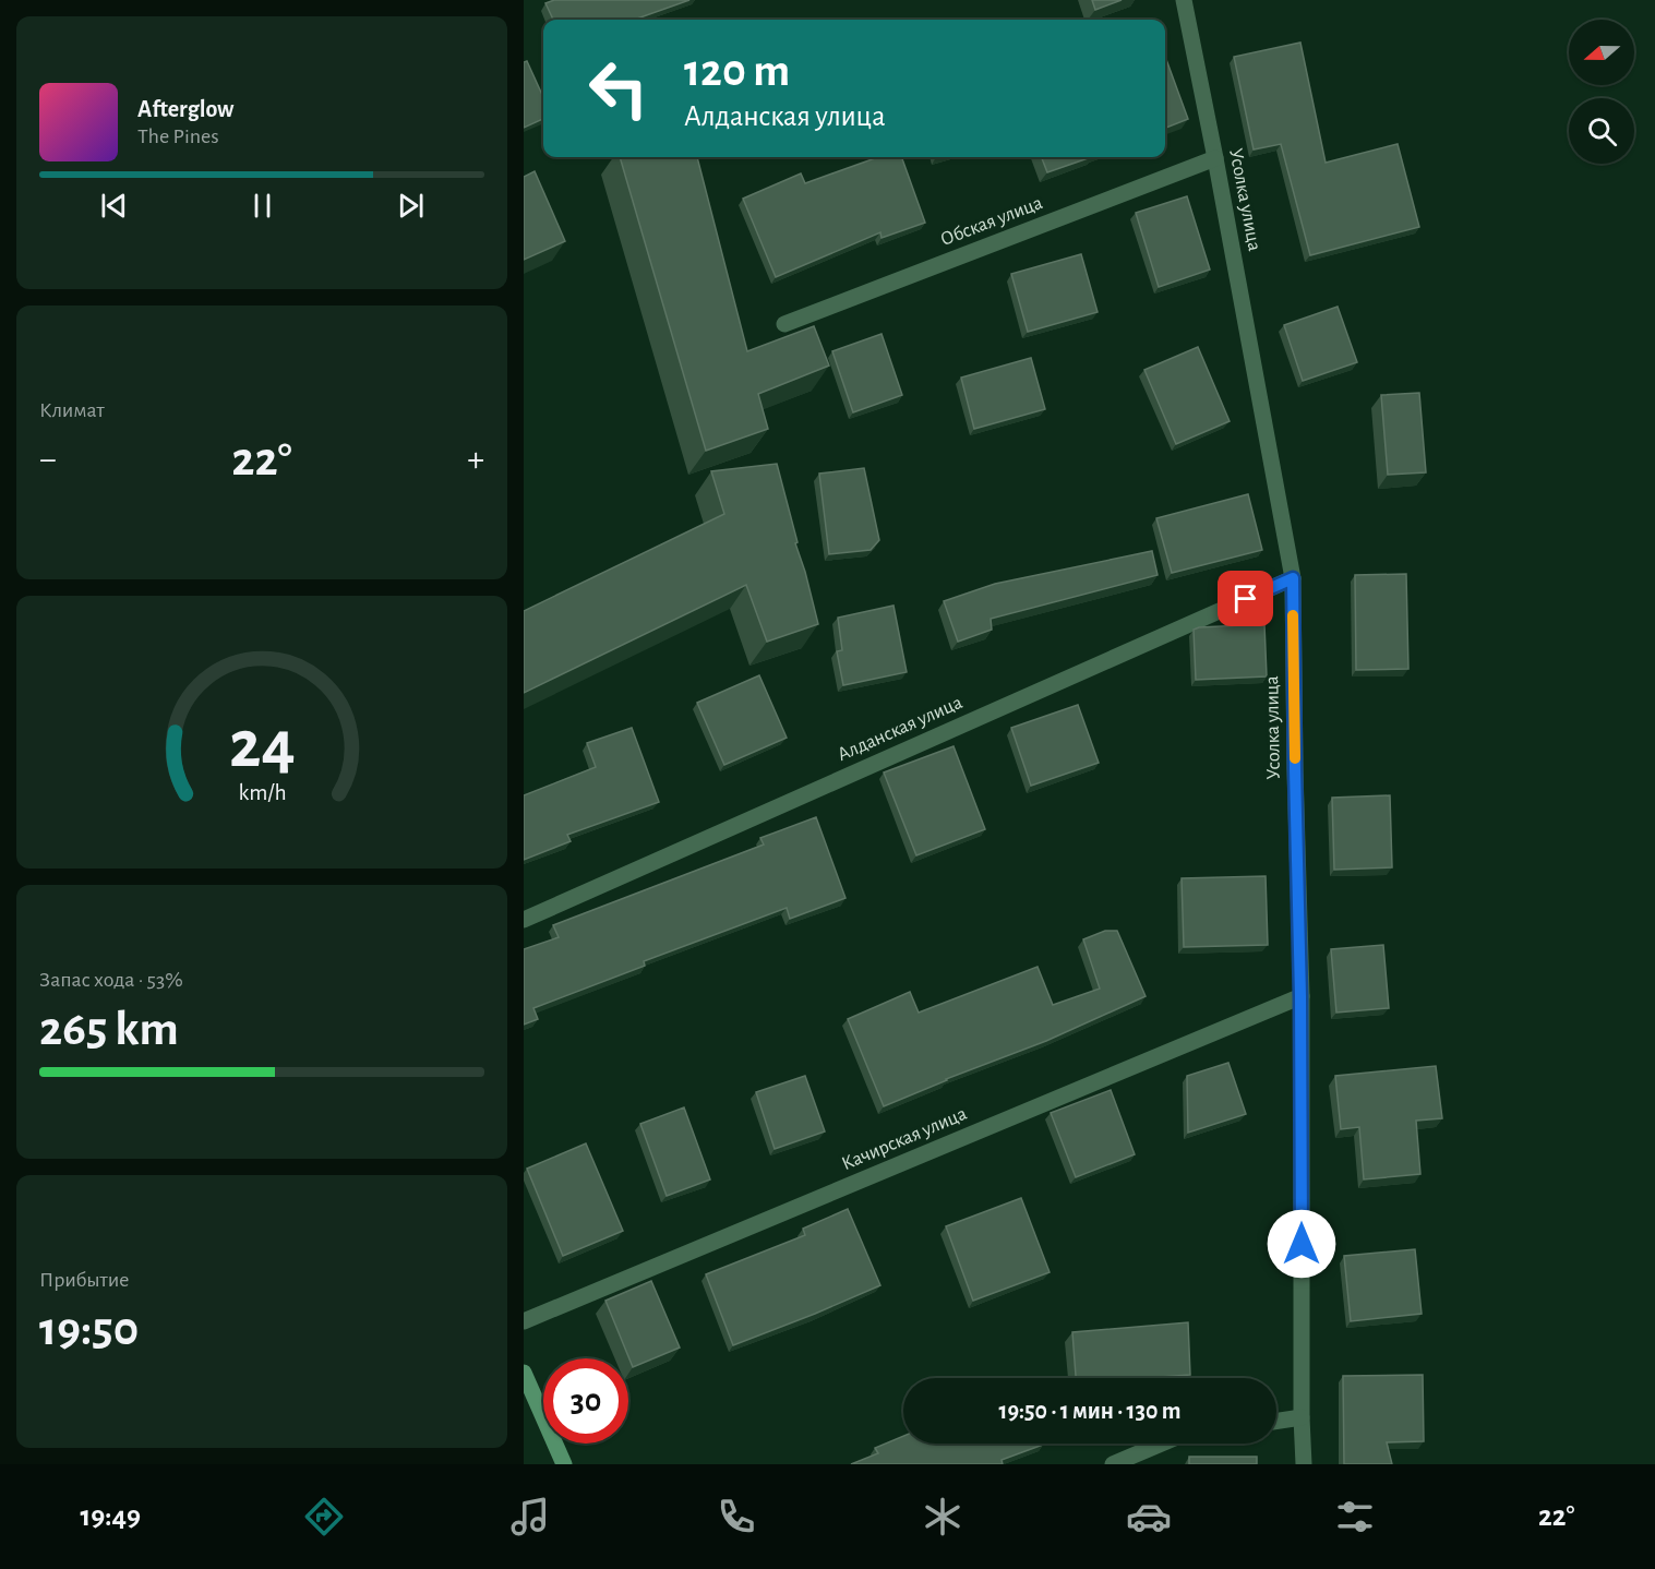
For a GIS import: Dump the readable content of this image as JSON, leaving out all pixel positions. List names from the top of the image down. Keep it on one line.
{"streets":{"street":["Усолка улица","Обская улица","Алданская улица","Качирская улица"]},"crossings":[["Усолка улица","Обская улица"],["Усолка улица","Алданская улица"],["Усолка улица","Качирская улица"]],"north":"left","page":{"turn":["120 m","Алданская улица"],"song":["Afterglow","The Pines"],"tile":["Климат",["Запас хода · 53%","265 km"],["Прибытие","19:50"]],"heat":["−","22°","+"],"limit":"30","trip":"19:50 · 1 мин · 130 m","tabs":["19:49","22°"],"gauge":["24","km/h"]}}
